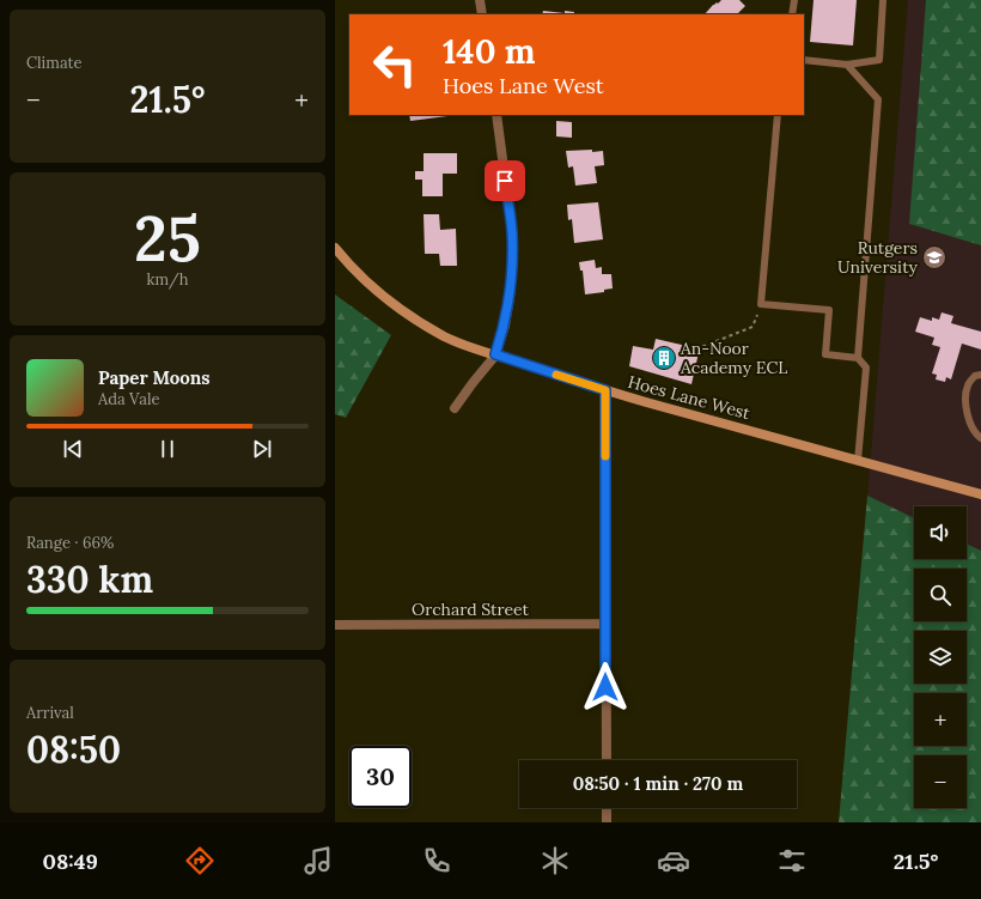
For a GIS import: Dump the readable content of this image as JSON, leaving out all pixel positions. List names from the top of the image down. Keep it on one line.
{"streets":{"street":["Hoes Lane West","Orchard Street"]},"places":{"school or university":["Rutgers University"],"building":["An-Noor Academy ECL"]},"page":{"tile":["Climate",["25","km/h"],["Range · 66%","330 km"],["Arrival","08:50"]],"turn":["140 m","Hoes Lane West"],"heat":["−","21.5°","+"],"song":["Paper Moons","Ada Vale"],"map_buttons":["+","−"],"limit":"30","trip":"08:50 · 1 min · 270 m","tabs":["08:49","21.5°"]}}
